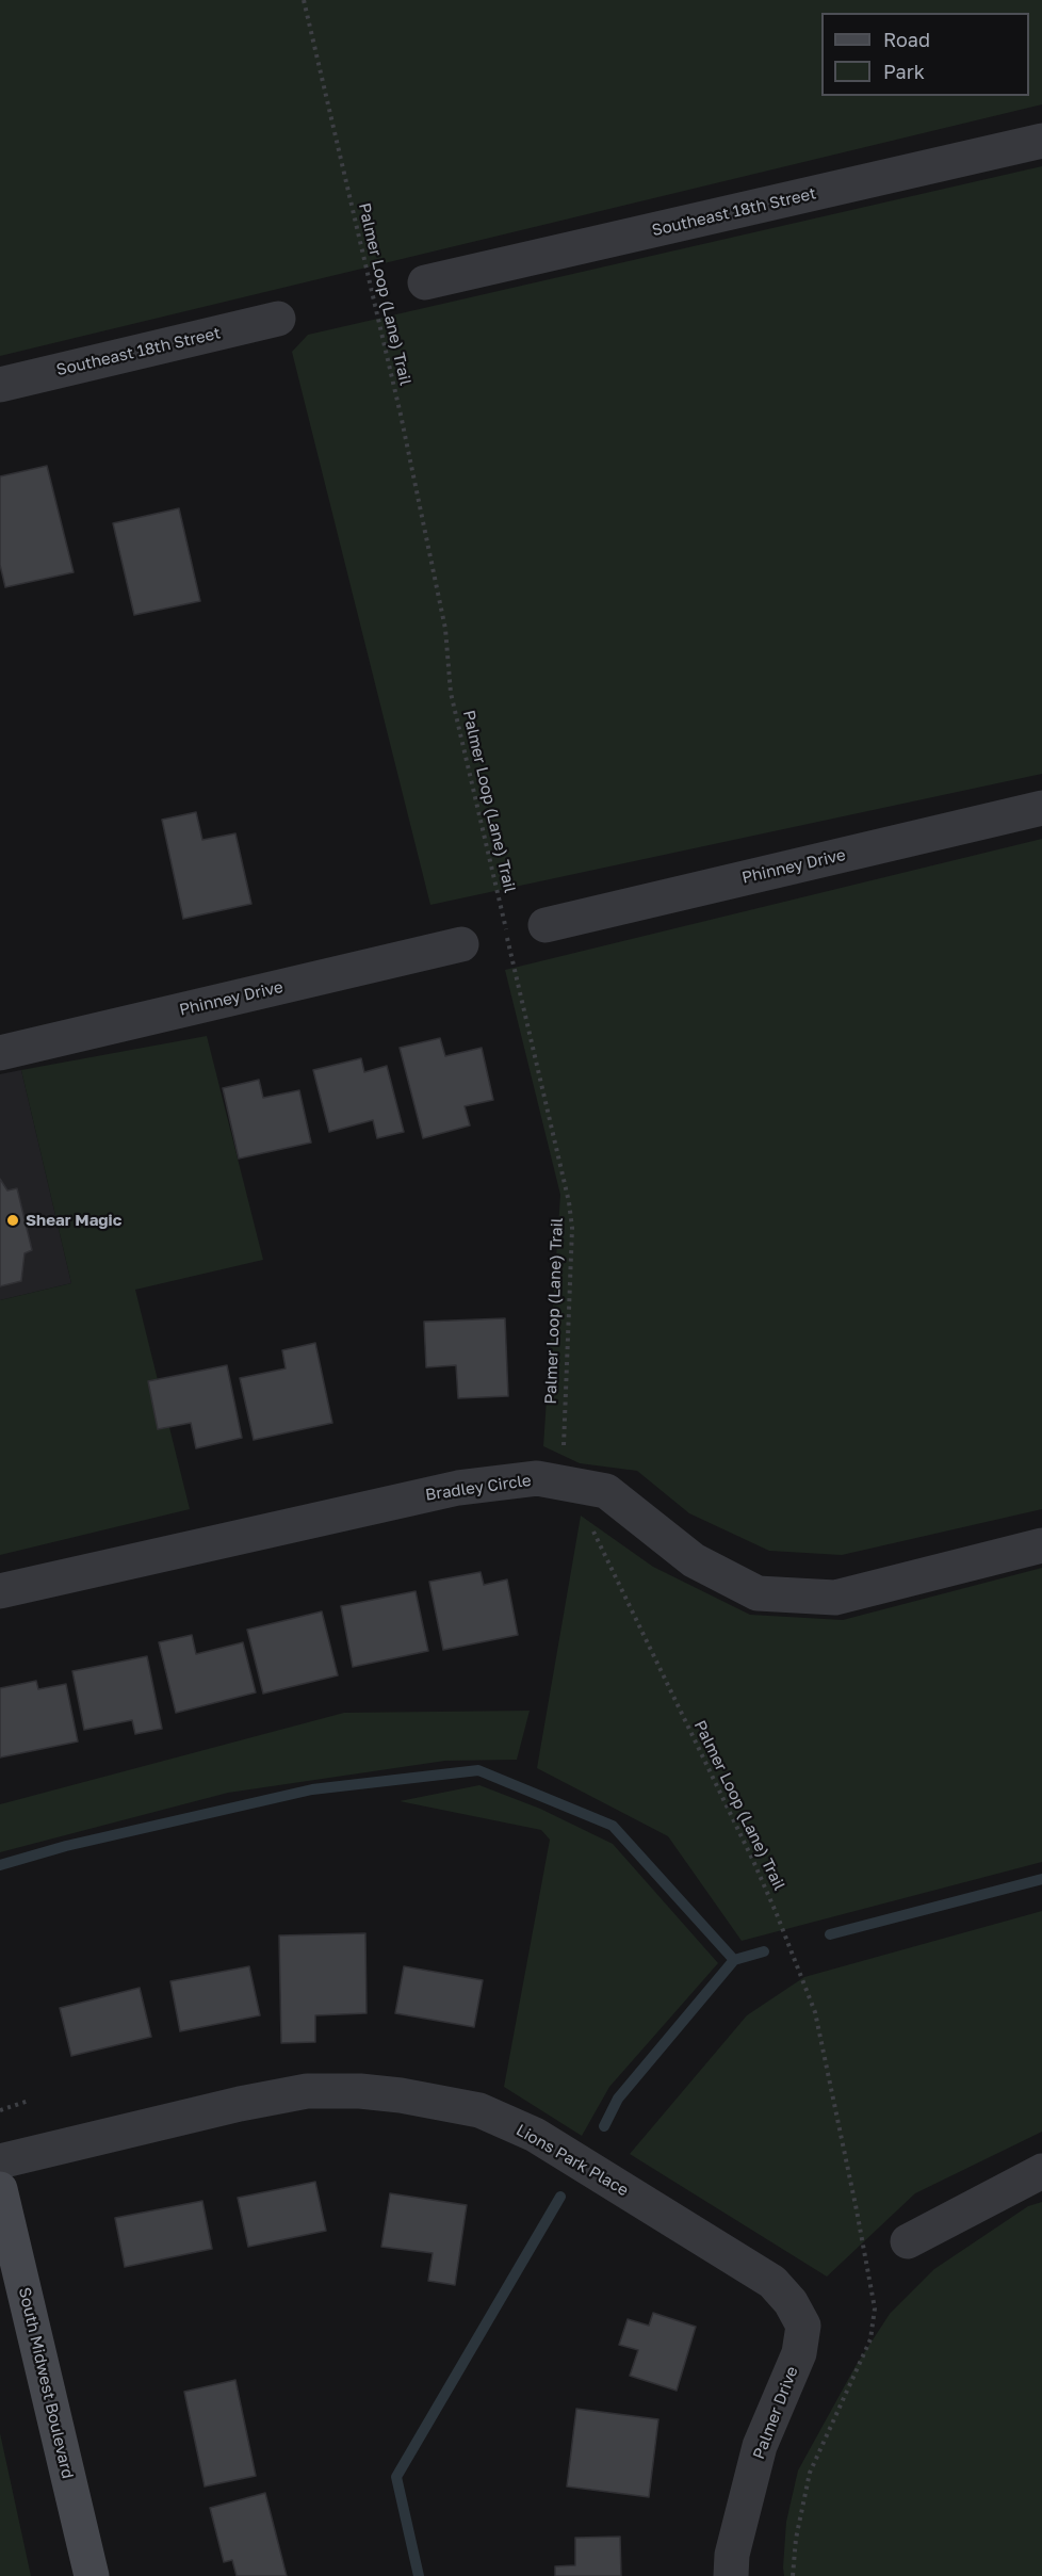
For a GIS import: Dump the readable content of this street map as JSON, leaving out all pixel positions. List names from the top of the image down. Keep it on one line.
{"streets":{"main road":["South Midwest Boulevard"],"street":["Southeast 18th Street","Phinney Drive","Bradley Circle","Lions Park Place","Palmer Drive"],"path":["Palmer Loop (Lane) Trail"]},"crossings":[["Palmer Loop (Lane) Trail","Bradley Circle"],["Lions Park Place","Palmer Drive"]],"places":["Shear Magic"],"legend":["Road","Park"]}
